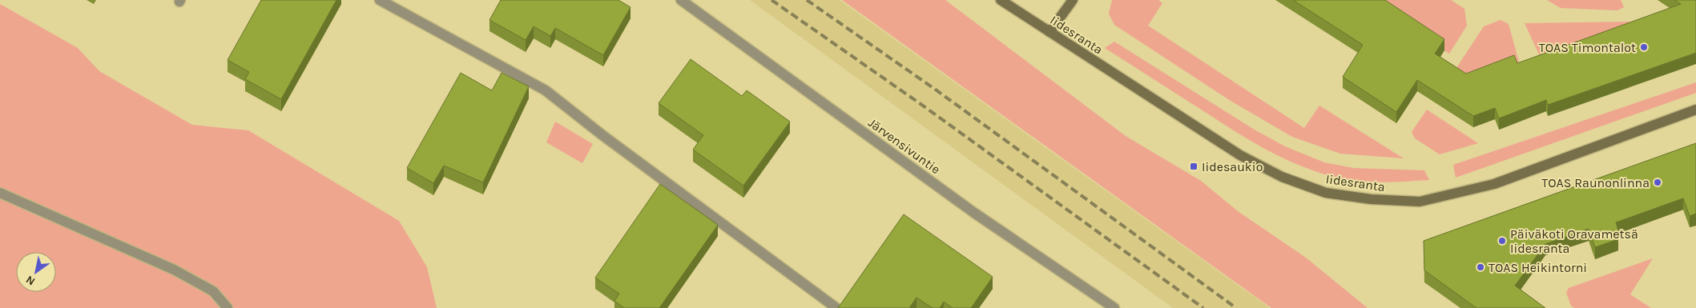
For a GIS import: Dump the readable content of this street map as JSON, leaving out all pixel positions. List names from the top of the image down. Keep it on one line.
{"streets":{"main road":["Iidesranta"],"street":["Järvensivuntie"]},"places":{"other":["TOAS Timontalot","TOAS Raunonlinna","Päiväkoti Oravametsä Iidesranta","TOAS Heikintorni"],"transit":["Iidesaukio"]},"north":"bottom left"}
